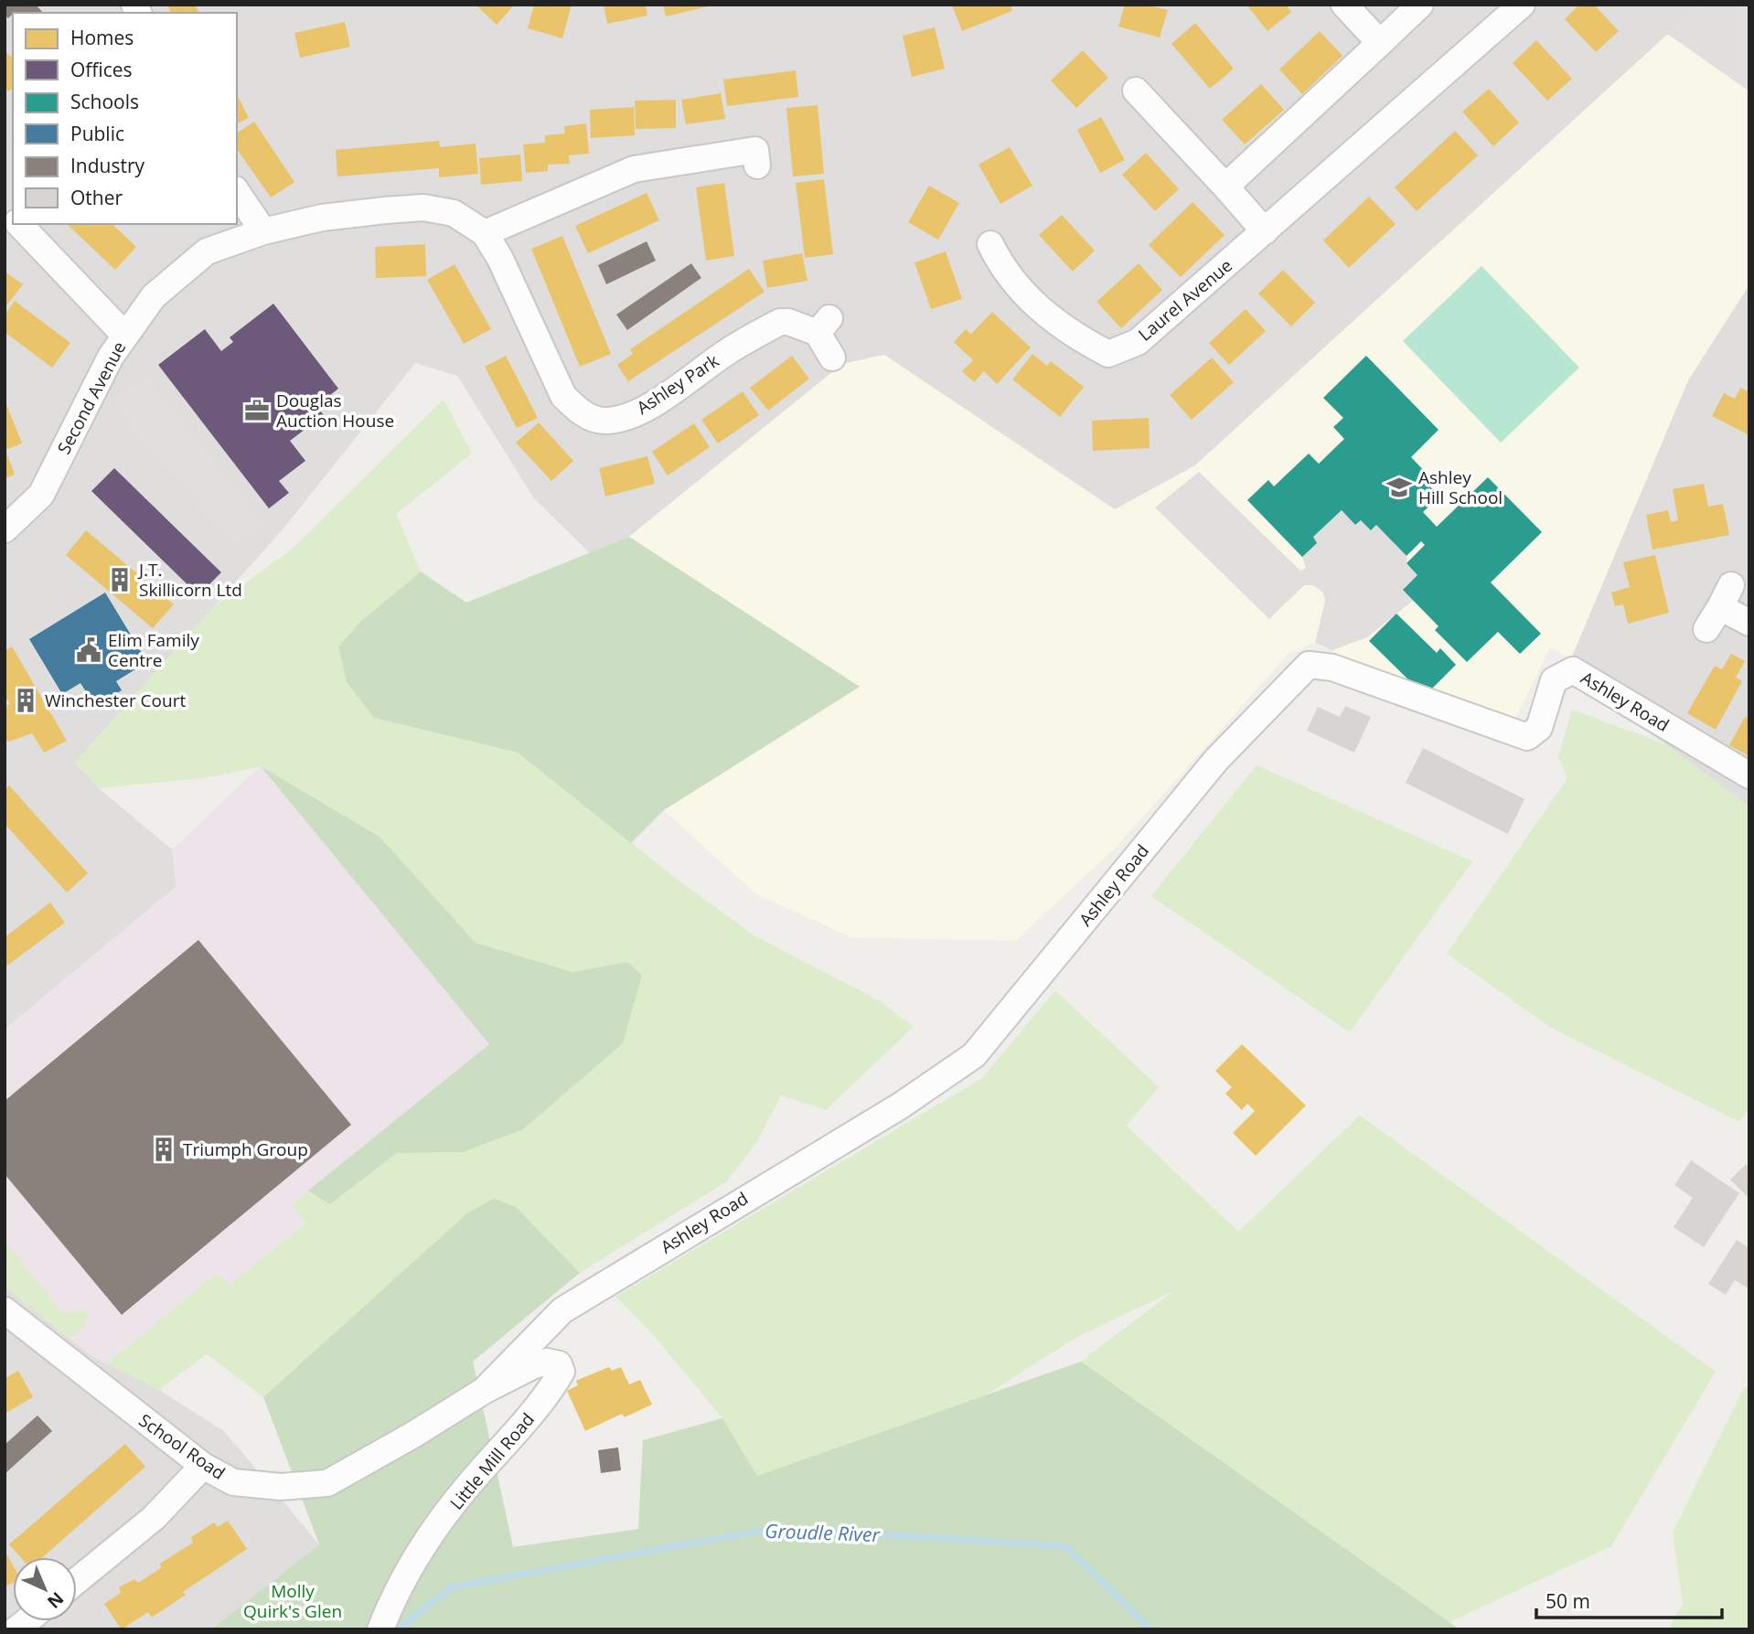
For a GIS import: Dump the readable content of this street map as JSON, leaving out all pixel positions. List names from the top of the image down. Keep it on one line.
{"streets":{"street":["Laurel Avenue","Ashley Park","Second Avenue","Ashley Road","School Road","Little Mill Road"]},"crossings":[["Ashley Park","Second Avenue"],["Ashley Road","School Road"],["Ashley Road","Little Mill Road"],["School Road","Little Mill Road"]],"water":["Groudle River"],"parks":["Molly Quirk's Glen"],"places":{"office":["Douglas Auction House"],"school or university":["Ashley Hill School"],"building":["J.T. Skillicorn Ltd","Winchester Court","Triumph Group"],"public building":["Elim Family Centre"]},"legend":["Homes","Offices","Schools","Public","Industry","Other"],"scale_bar":"50 m","north":"bottom right"}
